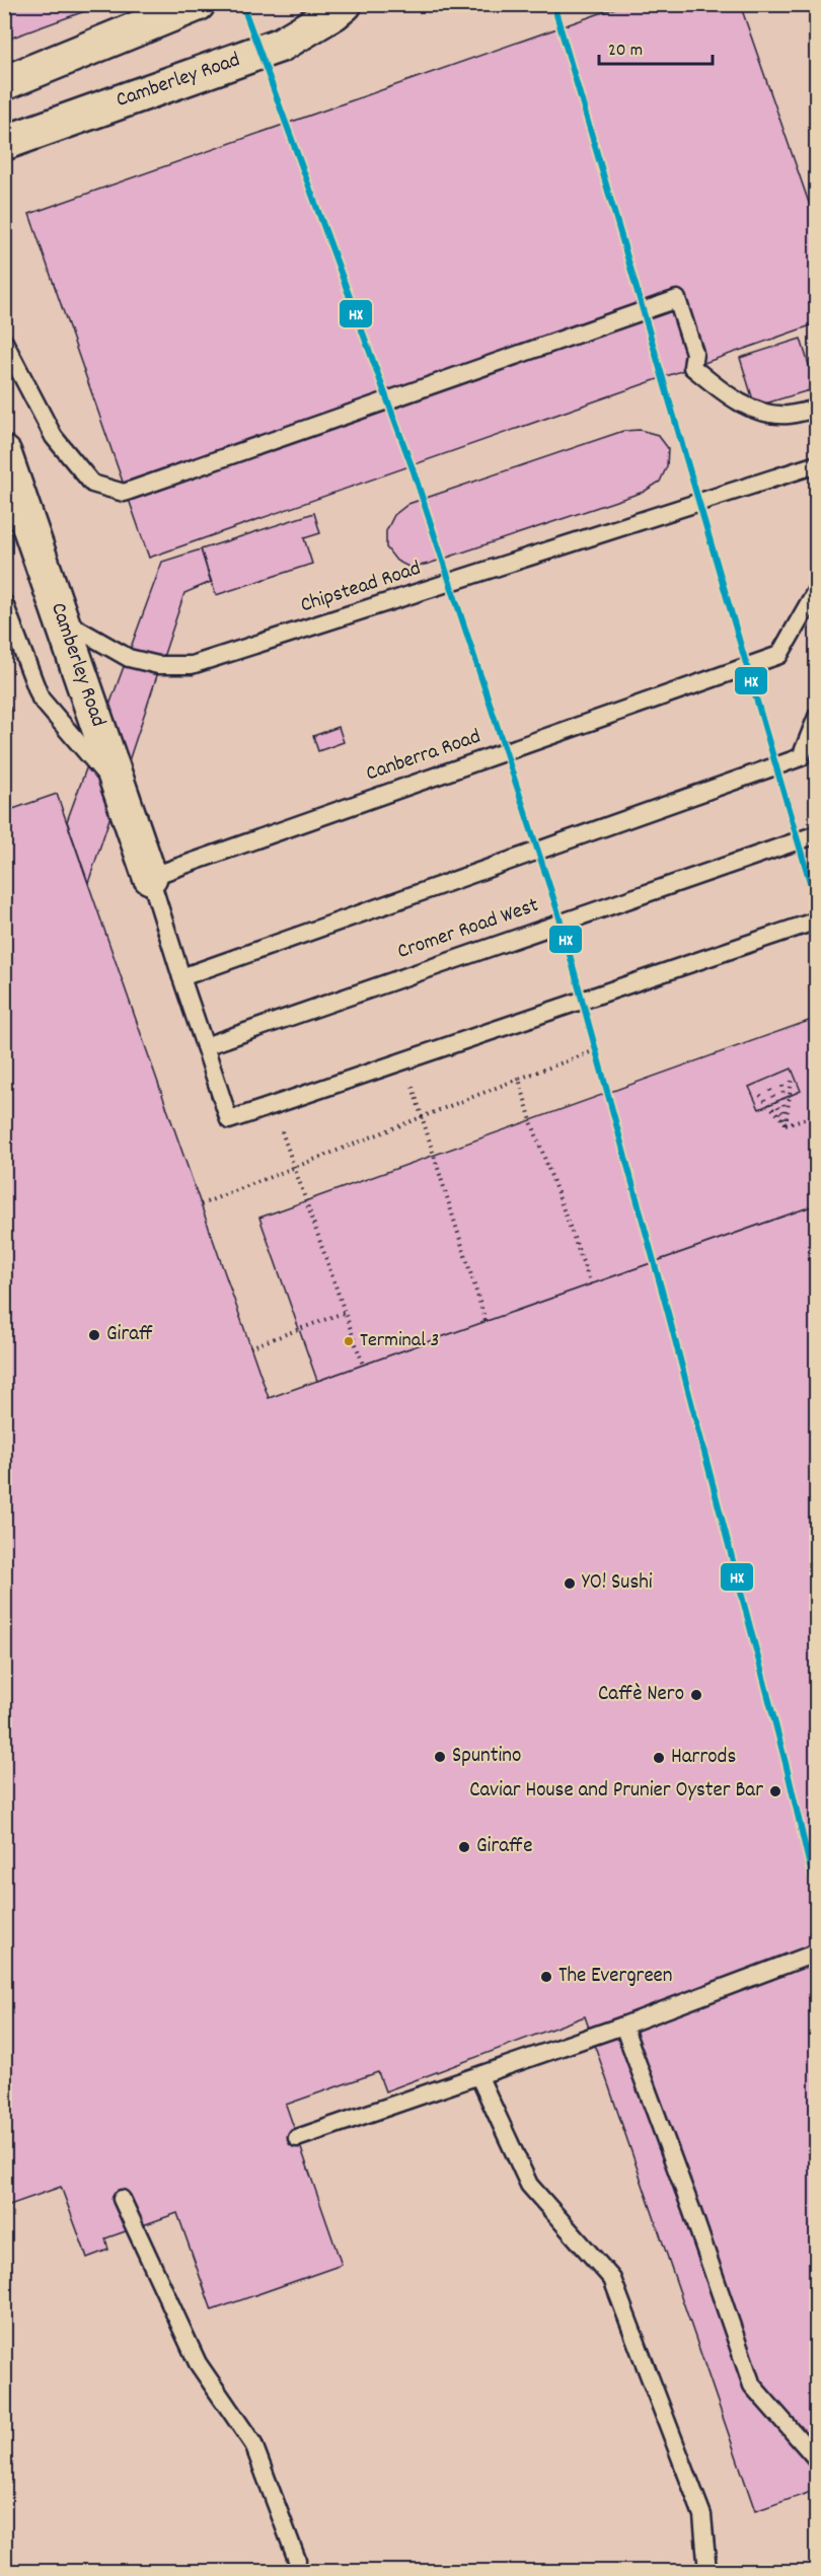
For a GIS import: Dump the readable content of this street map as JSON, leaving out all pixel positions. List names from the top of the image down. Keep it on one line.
{"streets":{"street":["Camberley Road"],"lane":["Chipstead Road","Canberra Road","Cromer Road West"]},"crossings":[["Camberley Road","Chipstead Road"],["Camberley Road","Canberra Road"]],"places":["Giraff","Terminal 3","YO! Sushi","Caffè Nero","Spuntino","Harrods","Caviar House and Prunier Oyster Bar","Giraffe","The Evergreen"],"lines":["transit line HX"],"scale_bar":"20 m"}
